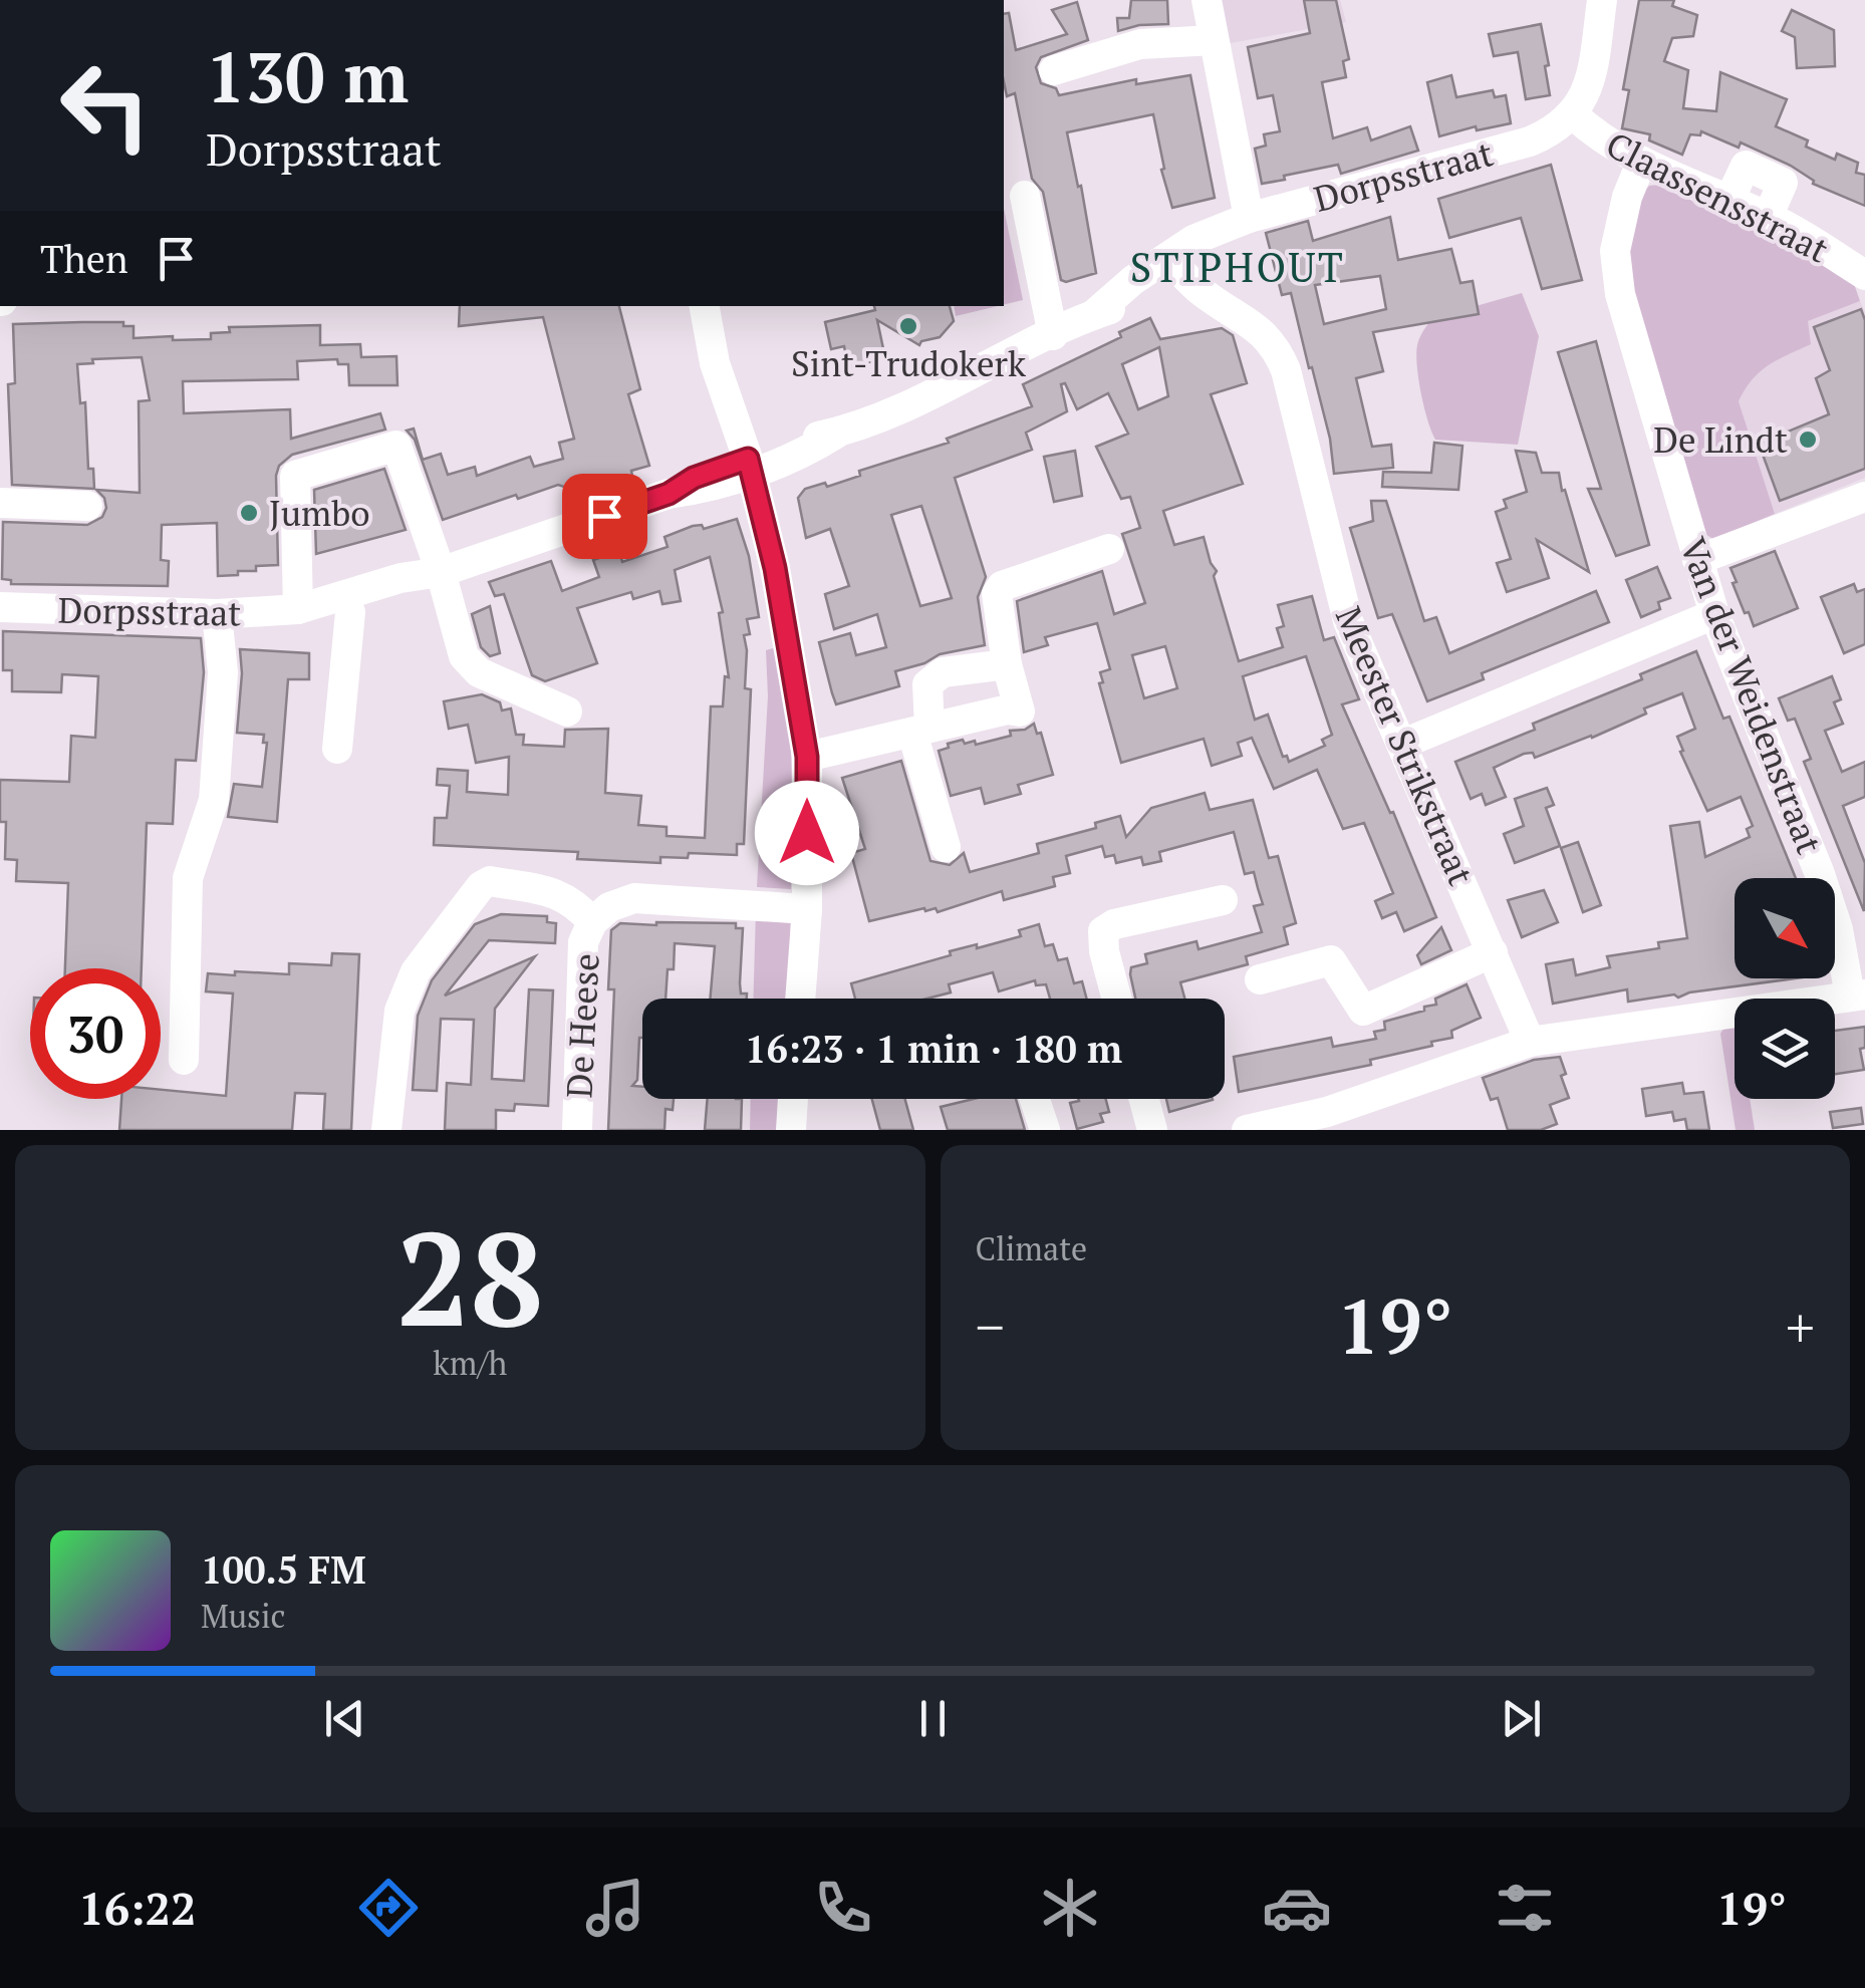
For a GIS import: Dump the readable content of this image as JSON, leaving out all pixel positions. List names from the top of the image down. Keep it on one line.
{"streets":{"street":["Dorpsstraat","Claassensstraat","Van der Weidenstraat","Meester Strikstraat","De Heese"]},"crossings":[["Dorpsstraat","Claassensstraat"],["Dorpsstraat","Meester Strikstraat"],["Claassensstraat","Van der Weidenstraat"]],"districts":["STIPHOUT"],"places":["Sint-Trudokerk","De Lindt","Jumbo"],"north":"bottom right","page":{"turn":["130 m","Dorpsstraat"],"then":"Then","limit":"30","trip":"16:23 · 1 min · 180 m","tile":[["28","km/h"],"Climate"],"heat":["−","19°","+"],"song":["100.5 FM","Music"],"tabs":["16:22","19°"]}}
